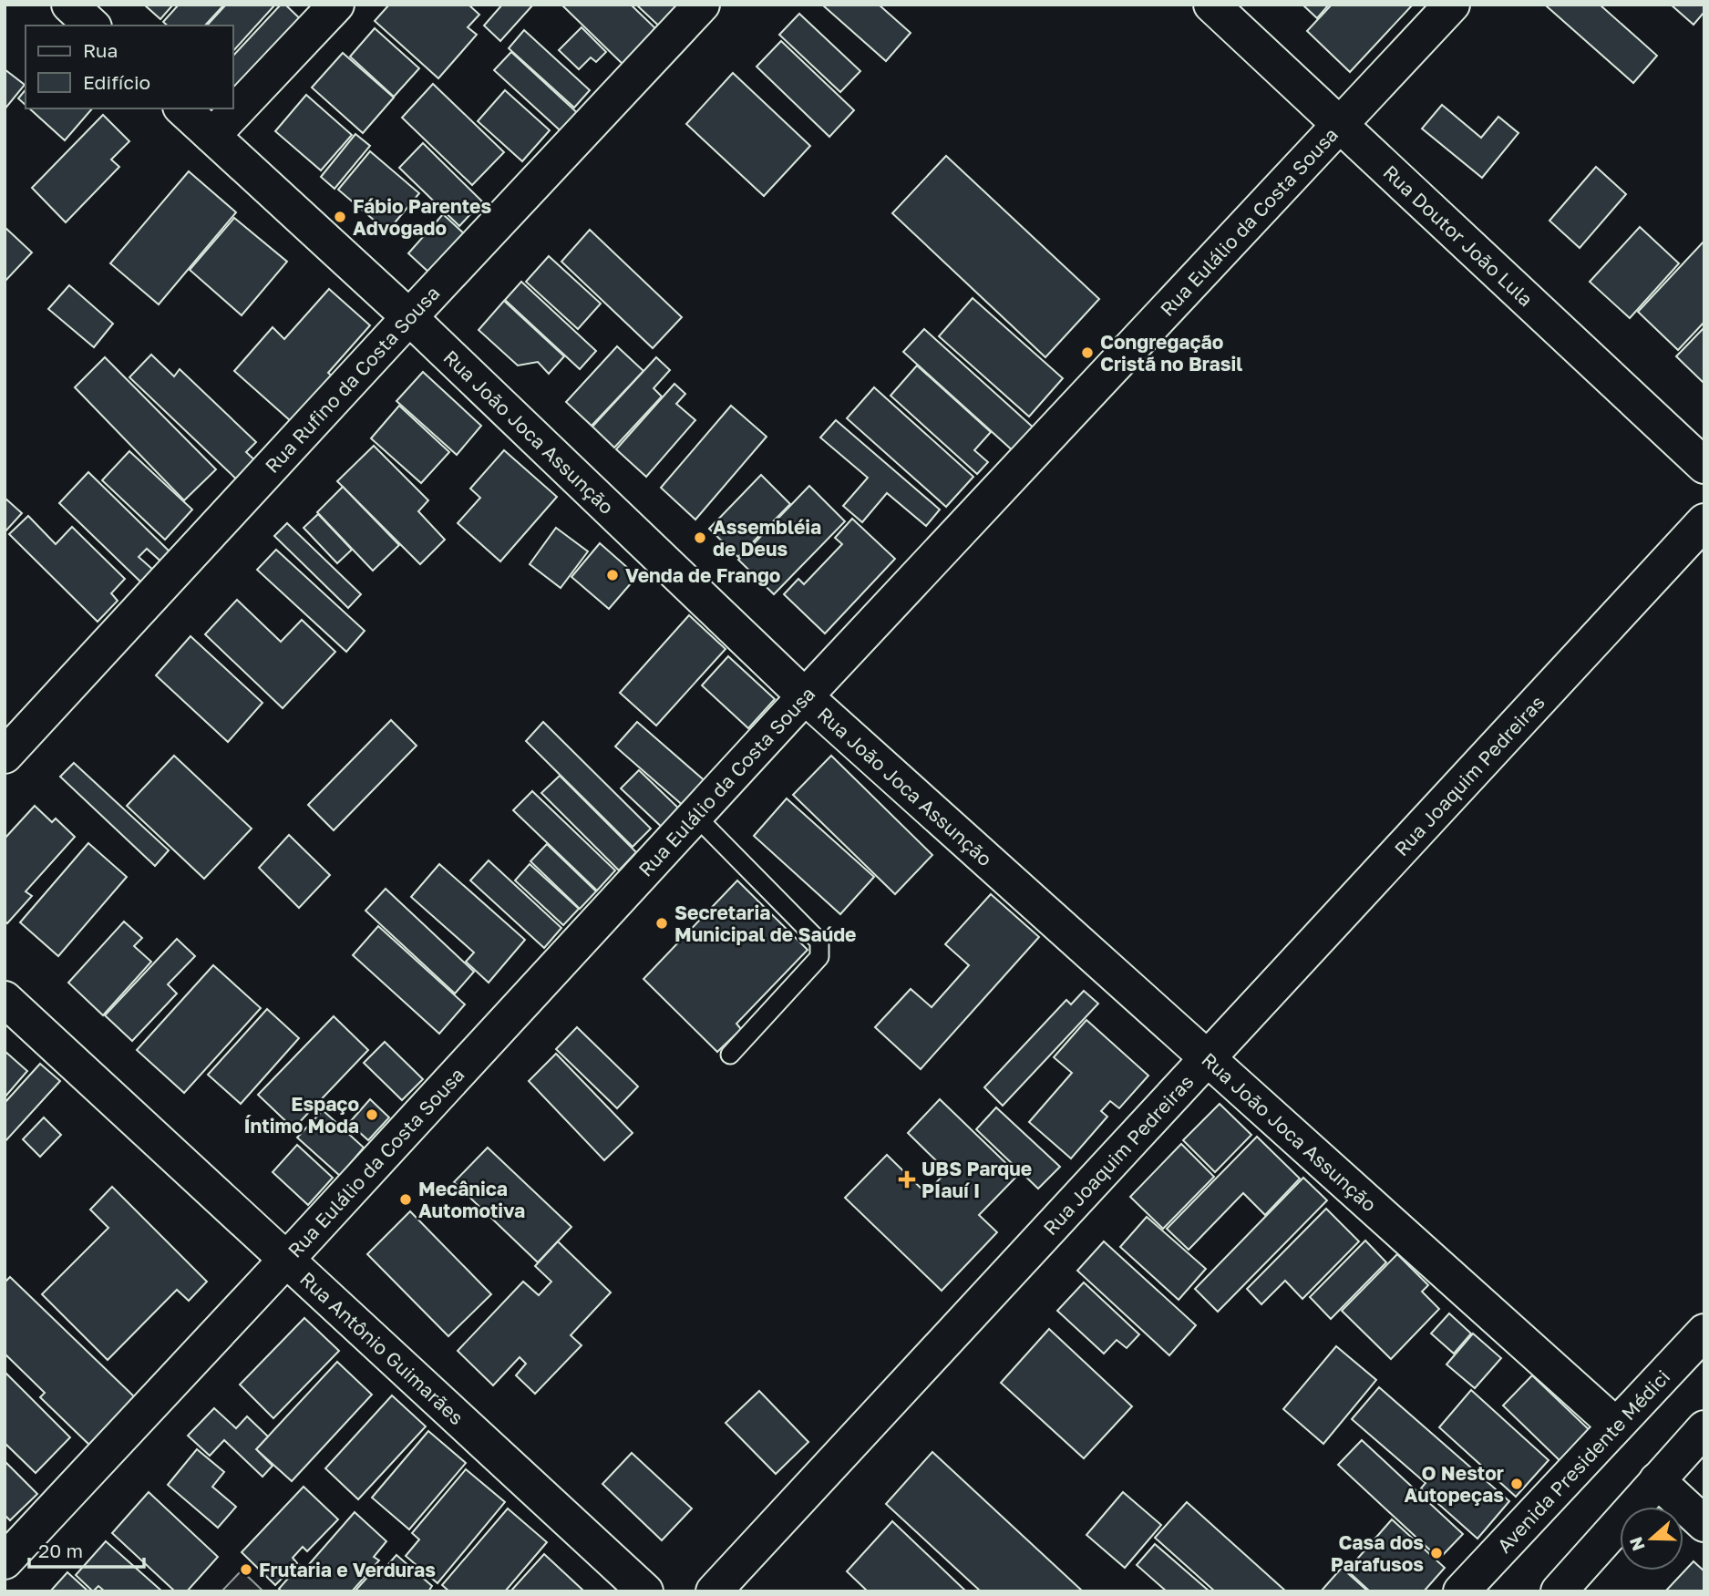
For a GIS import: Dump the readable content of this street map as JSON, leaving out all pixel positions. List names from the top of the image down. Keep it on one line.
{"streets":{"street":["Rua Eulálio da Costa Sousa","Rua Doutor João Lula","Rua Rufino da Costa Sousa","Rua João Joca Assunção","Rua Joaquim Pedreiras","Rua Antônio Guimarães","Avenida Presidente Médici"]},"crossings":[["Rua Eulálio da Costa Sousa","Rua Doutor João Lula"],["Rua Eulálio da Costa Sousa","Rua João Joca Assunção"],["Rua Eulálio da Costa Sousa","Rua Antônio Guimarães"],["Rua Rufino da Costa Sousa","Rua João Joca Assunção"],["Rua João Joca Assunção","Rua Joaquim Pedreiras"],["Rua João Joca Assunção","Avenida Presidente Médici"]],"places":{"other":["Fábio Parentes Advogado","Congregação Cristã no Brasil","Assembléia de Deus","Venda de Frango","Secretaria Municipal de Saúde","Espaço Íntimo Moda","Mecânica Automotiva","O Nestor Autopeças","Casa dos Parafusos","Frutaria e Verduras"],"health":["UBS Parque PIauí I"]},"legend":["Rua","Edifício"],"scale_bar":"20 m","north":"left"}
